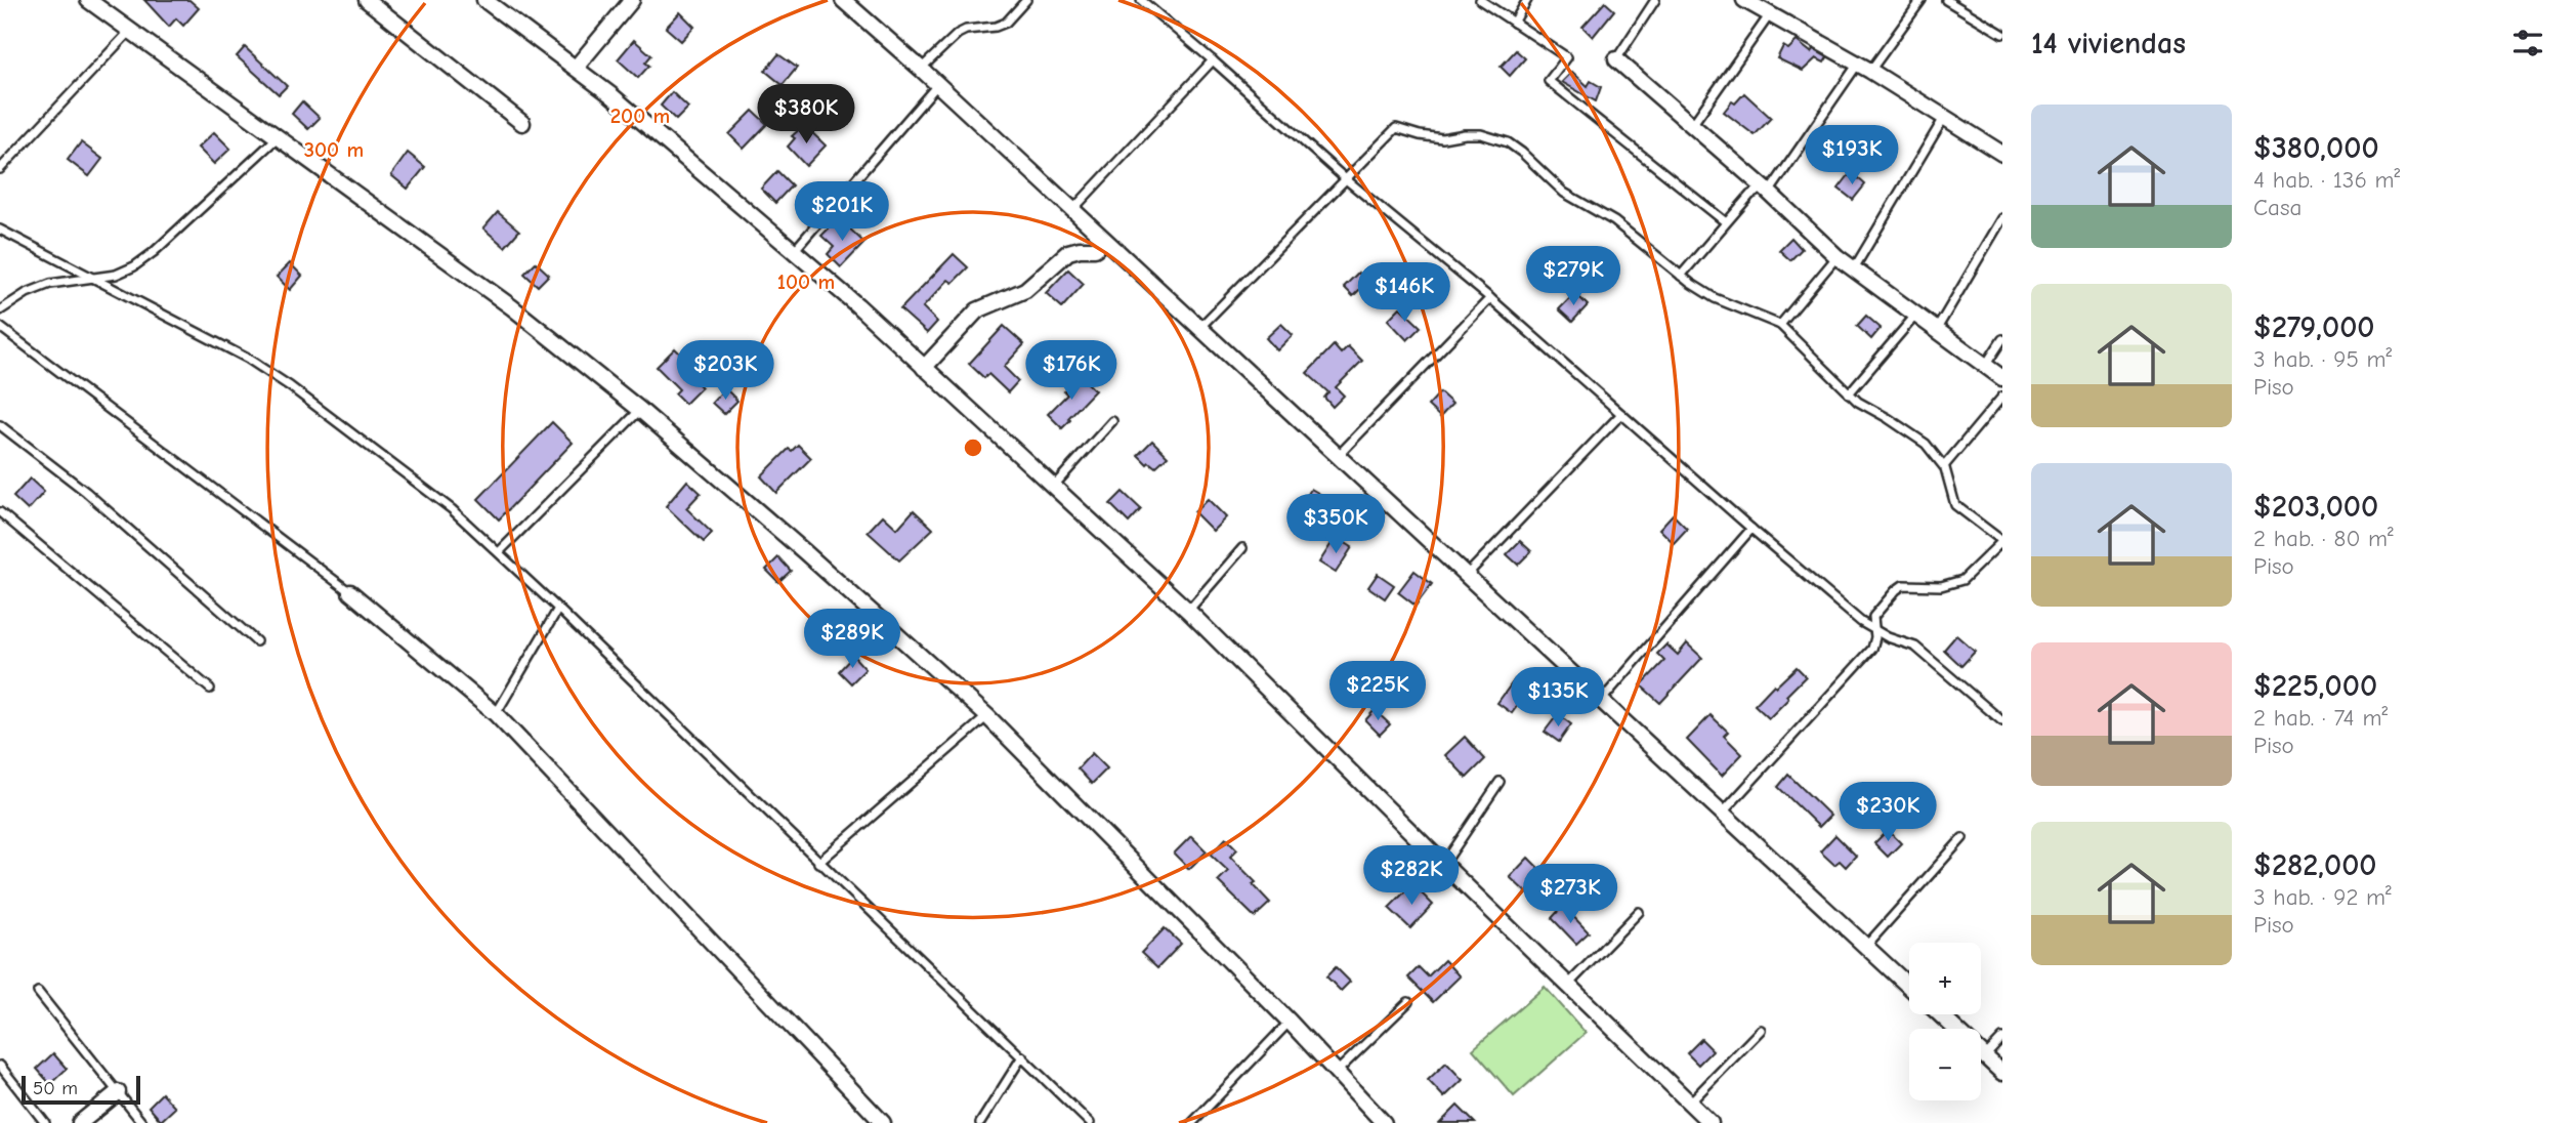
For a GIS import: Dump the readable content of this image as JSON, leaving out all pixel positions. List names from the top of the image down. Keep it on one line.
{"scale_bar":"50 m","page":{"heading":"14 viviendas","price":["$380K","$193K","$201K","$279K","$146K","$203K","$176K","$350K","$289K","$225K","$135K","$230K","$282K","$273K"],"list":[{"name":"$380,000","note":"4 hab. · 136 m² · Casa"},{"name":"$279,000","note":"3 hab. · 95 m² · Piso"},{"name":"$203,000","note":"2 hab. · 80 m² · Piso"},{"name":"$225,000","note":"2 hab. · 74 m² · Piso"},{"name":"$282,000","note":"3 hab. · 92 m² · Piso"}],"map_buttons":["+","−"],"scale":"50 m"},"rings":["200 m","300 m","100 m"]}
